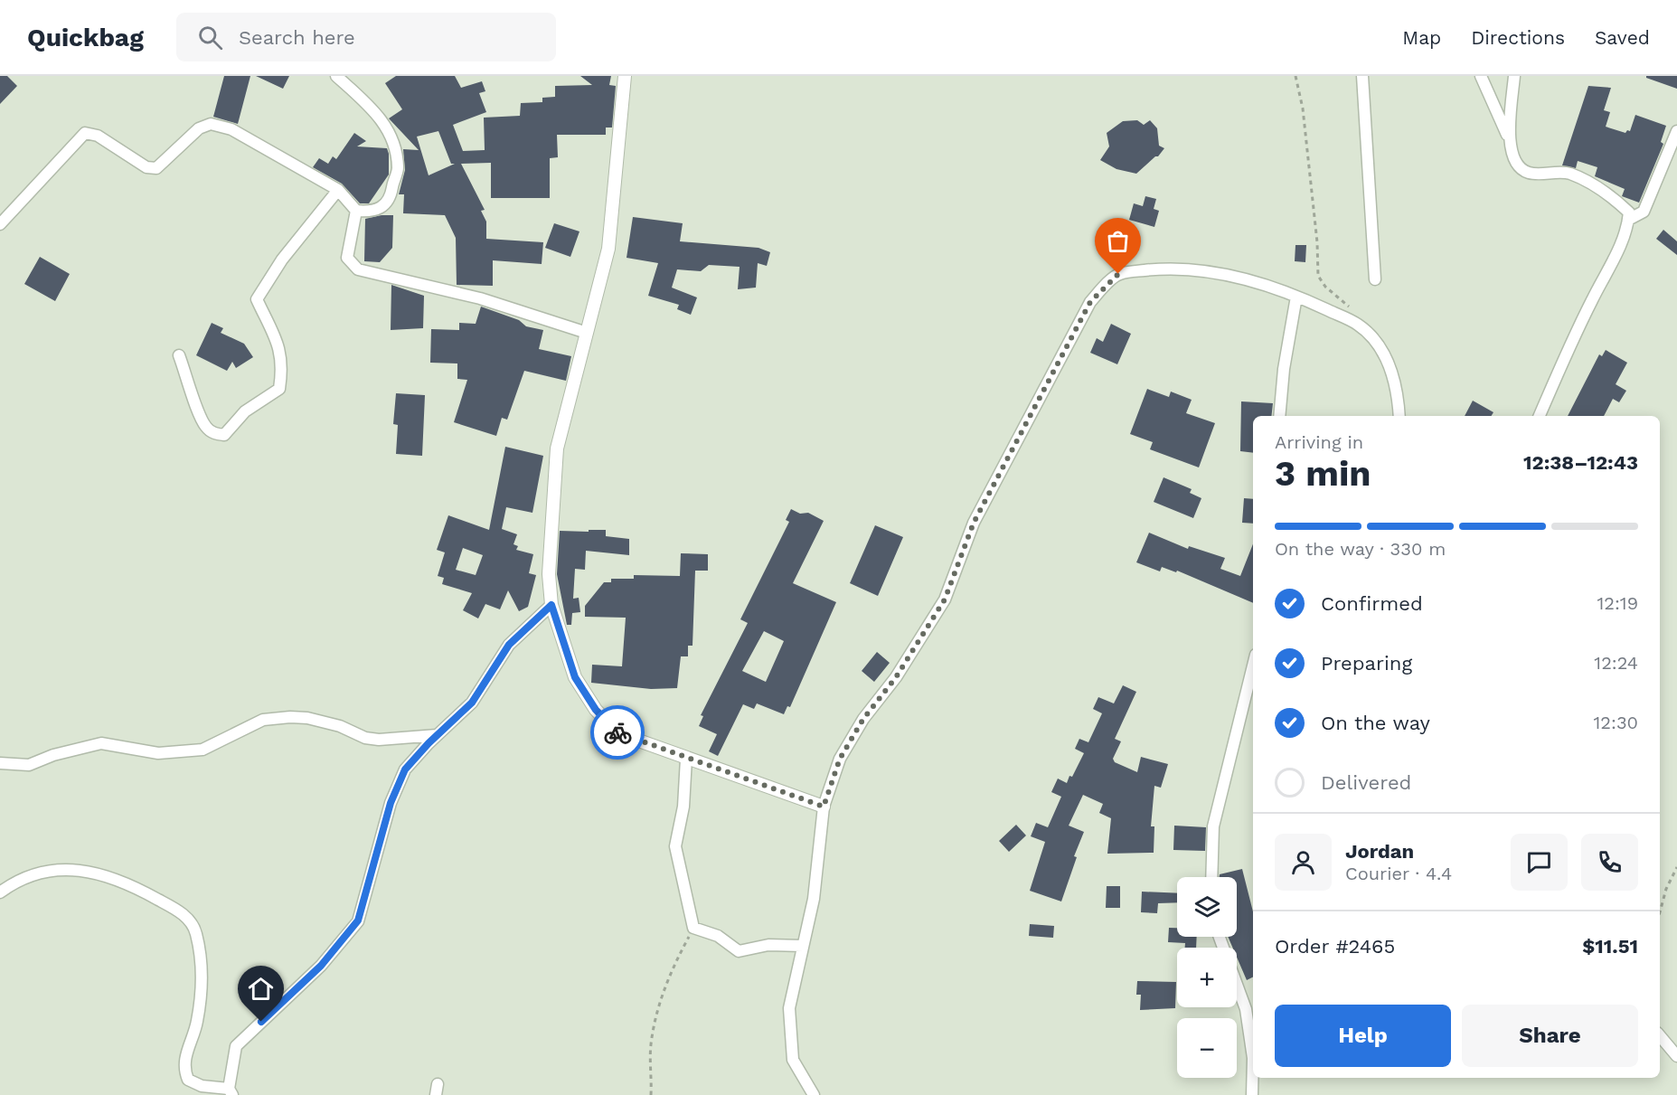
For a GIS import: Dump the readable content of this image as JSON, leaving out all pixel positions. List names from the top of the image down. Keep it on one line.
{"page":{"header":"Quickbag","search":"Search here","nav":["Map","Directions","Saved"],"heading":["3 min","Arriving in","12:38–12:43"],"panel":["Jordan","Courier · 4.4","Order #2465","$11.51"],"bar":"On the way · 330 m","list":[["Confirmed","12:19"],["Preparing","12:24"],["On the way","12:30"],"Delivered"],"map_buttons":["+","−"],"buttons":["Help","Share"]}}
